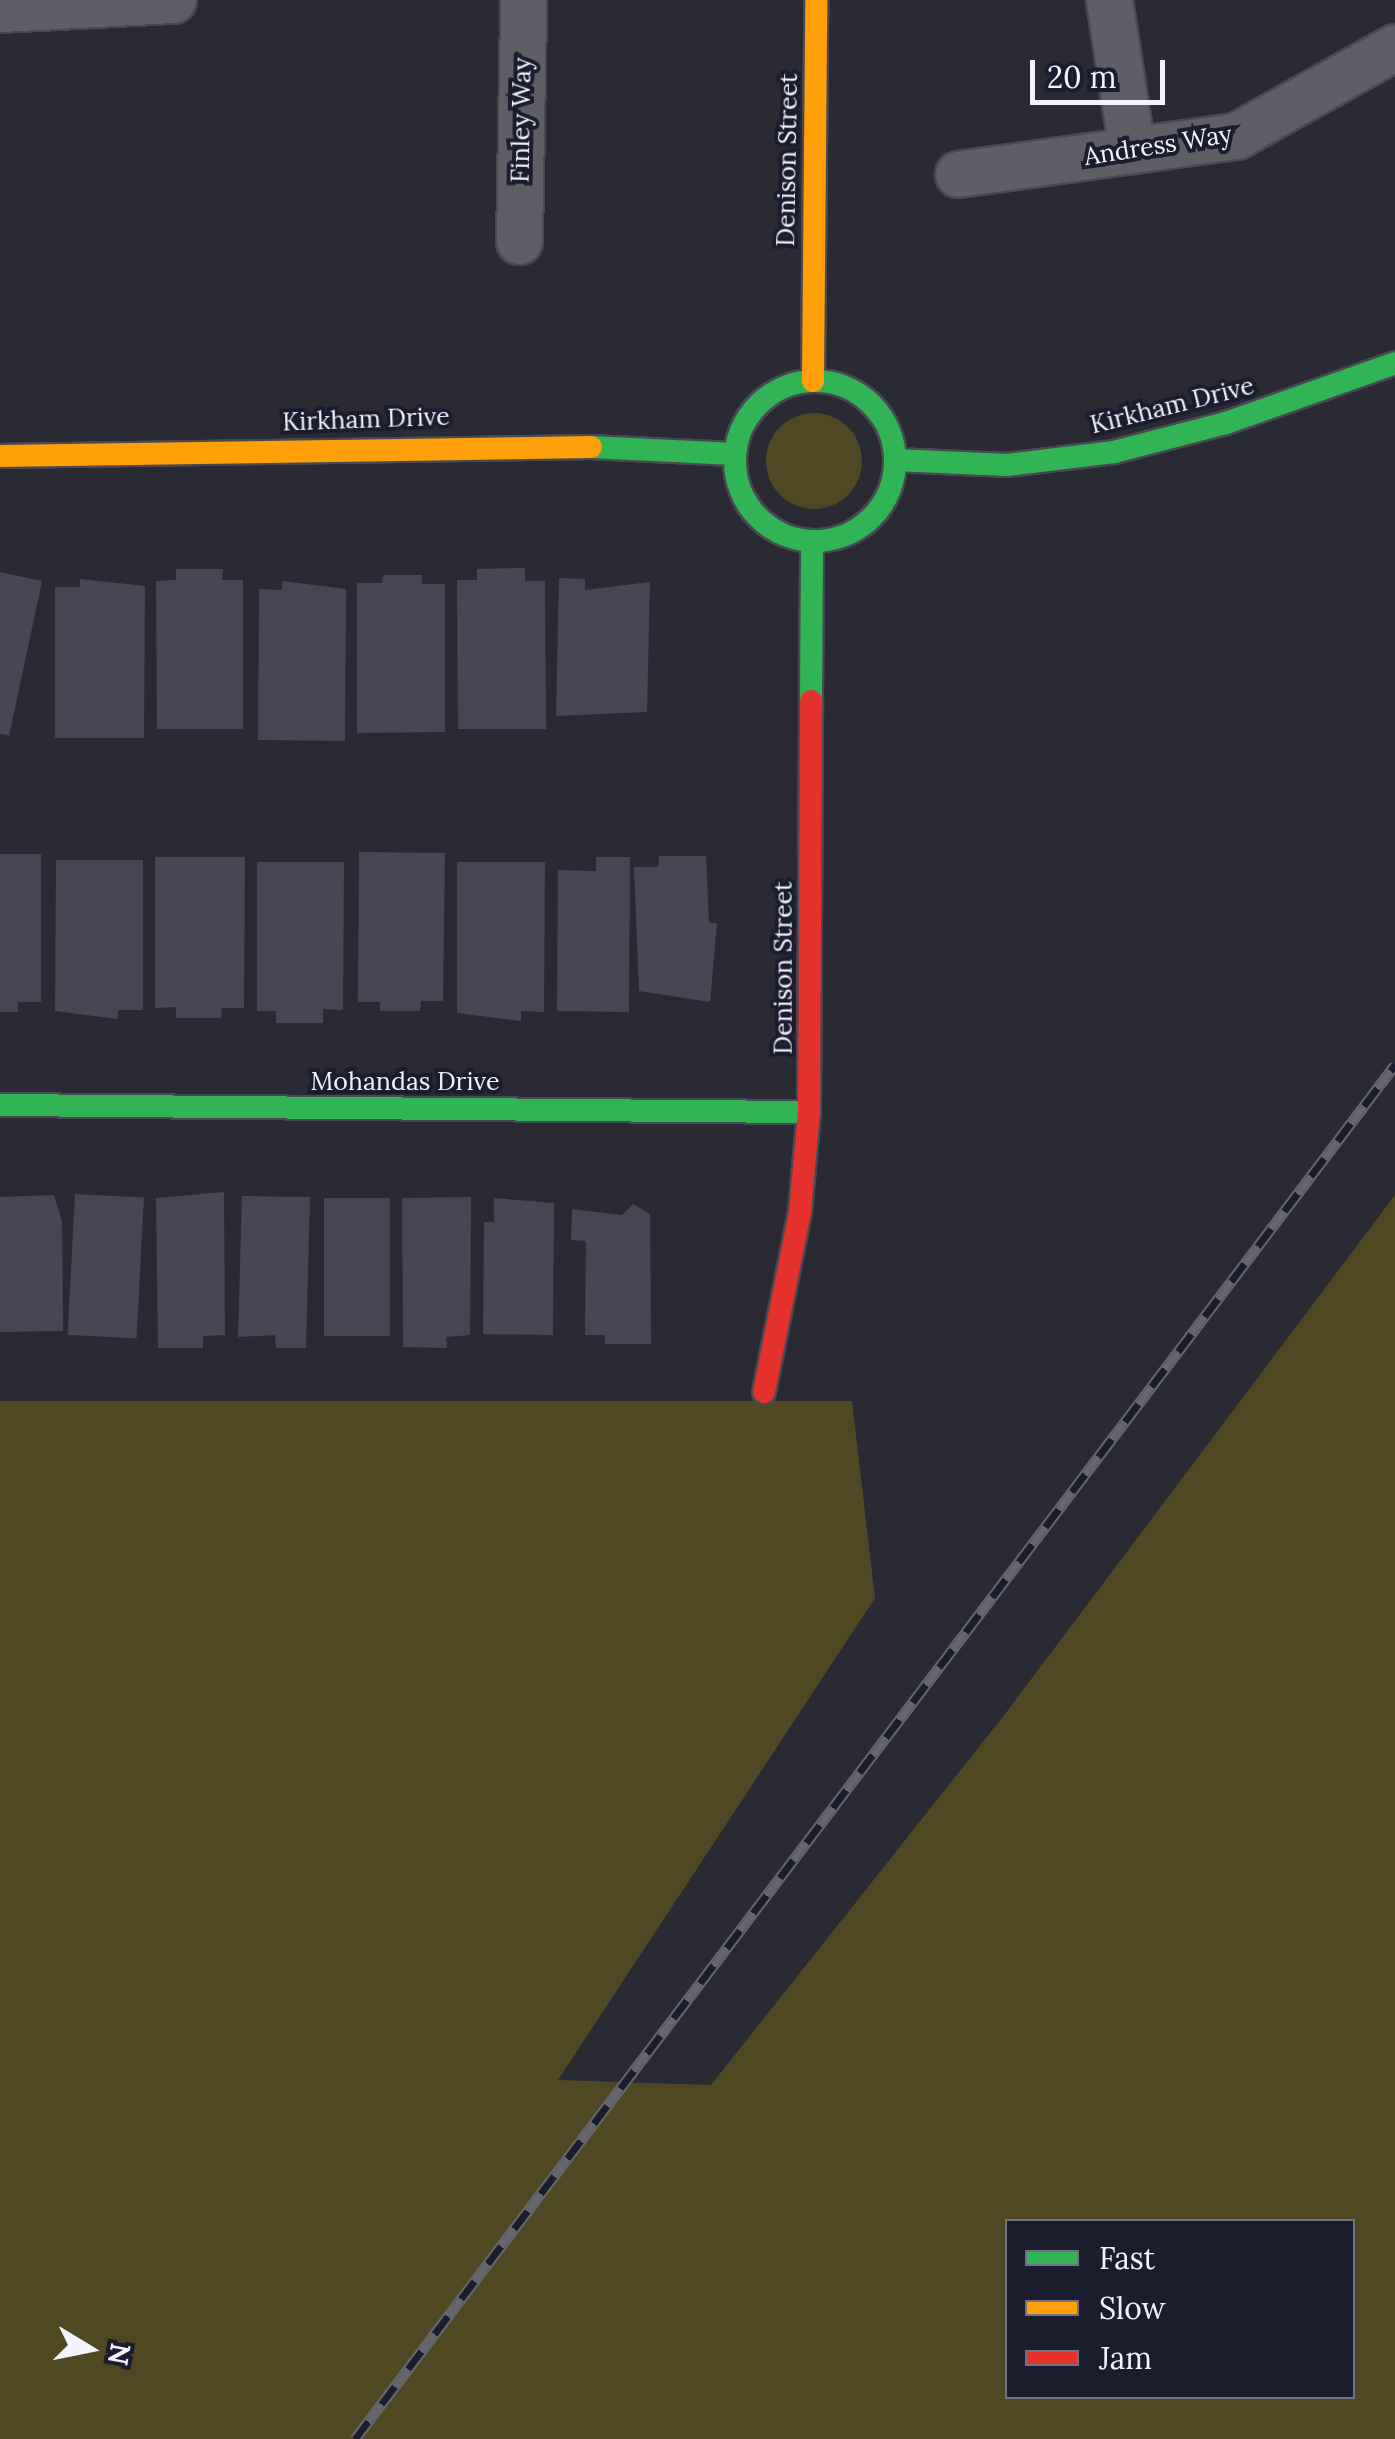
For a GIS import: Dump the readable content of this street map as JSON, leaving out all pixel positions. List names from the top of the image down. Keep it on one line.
{"streets":{"street":["Finley Way","Andress Way","Denison Street","Kirkham Drive","Mohandas Drive"]},"crossings":[["Denison Street","Kirkham Drive"],["Denison Street","Mohandas Drive"]],"legend":["Fast","Slow","Jam"],"scale_bar":"20 m","north":"right"}
